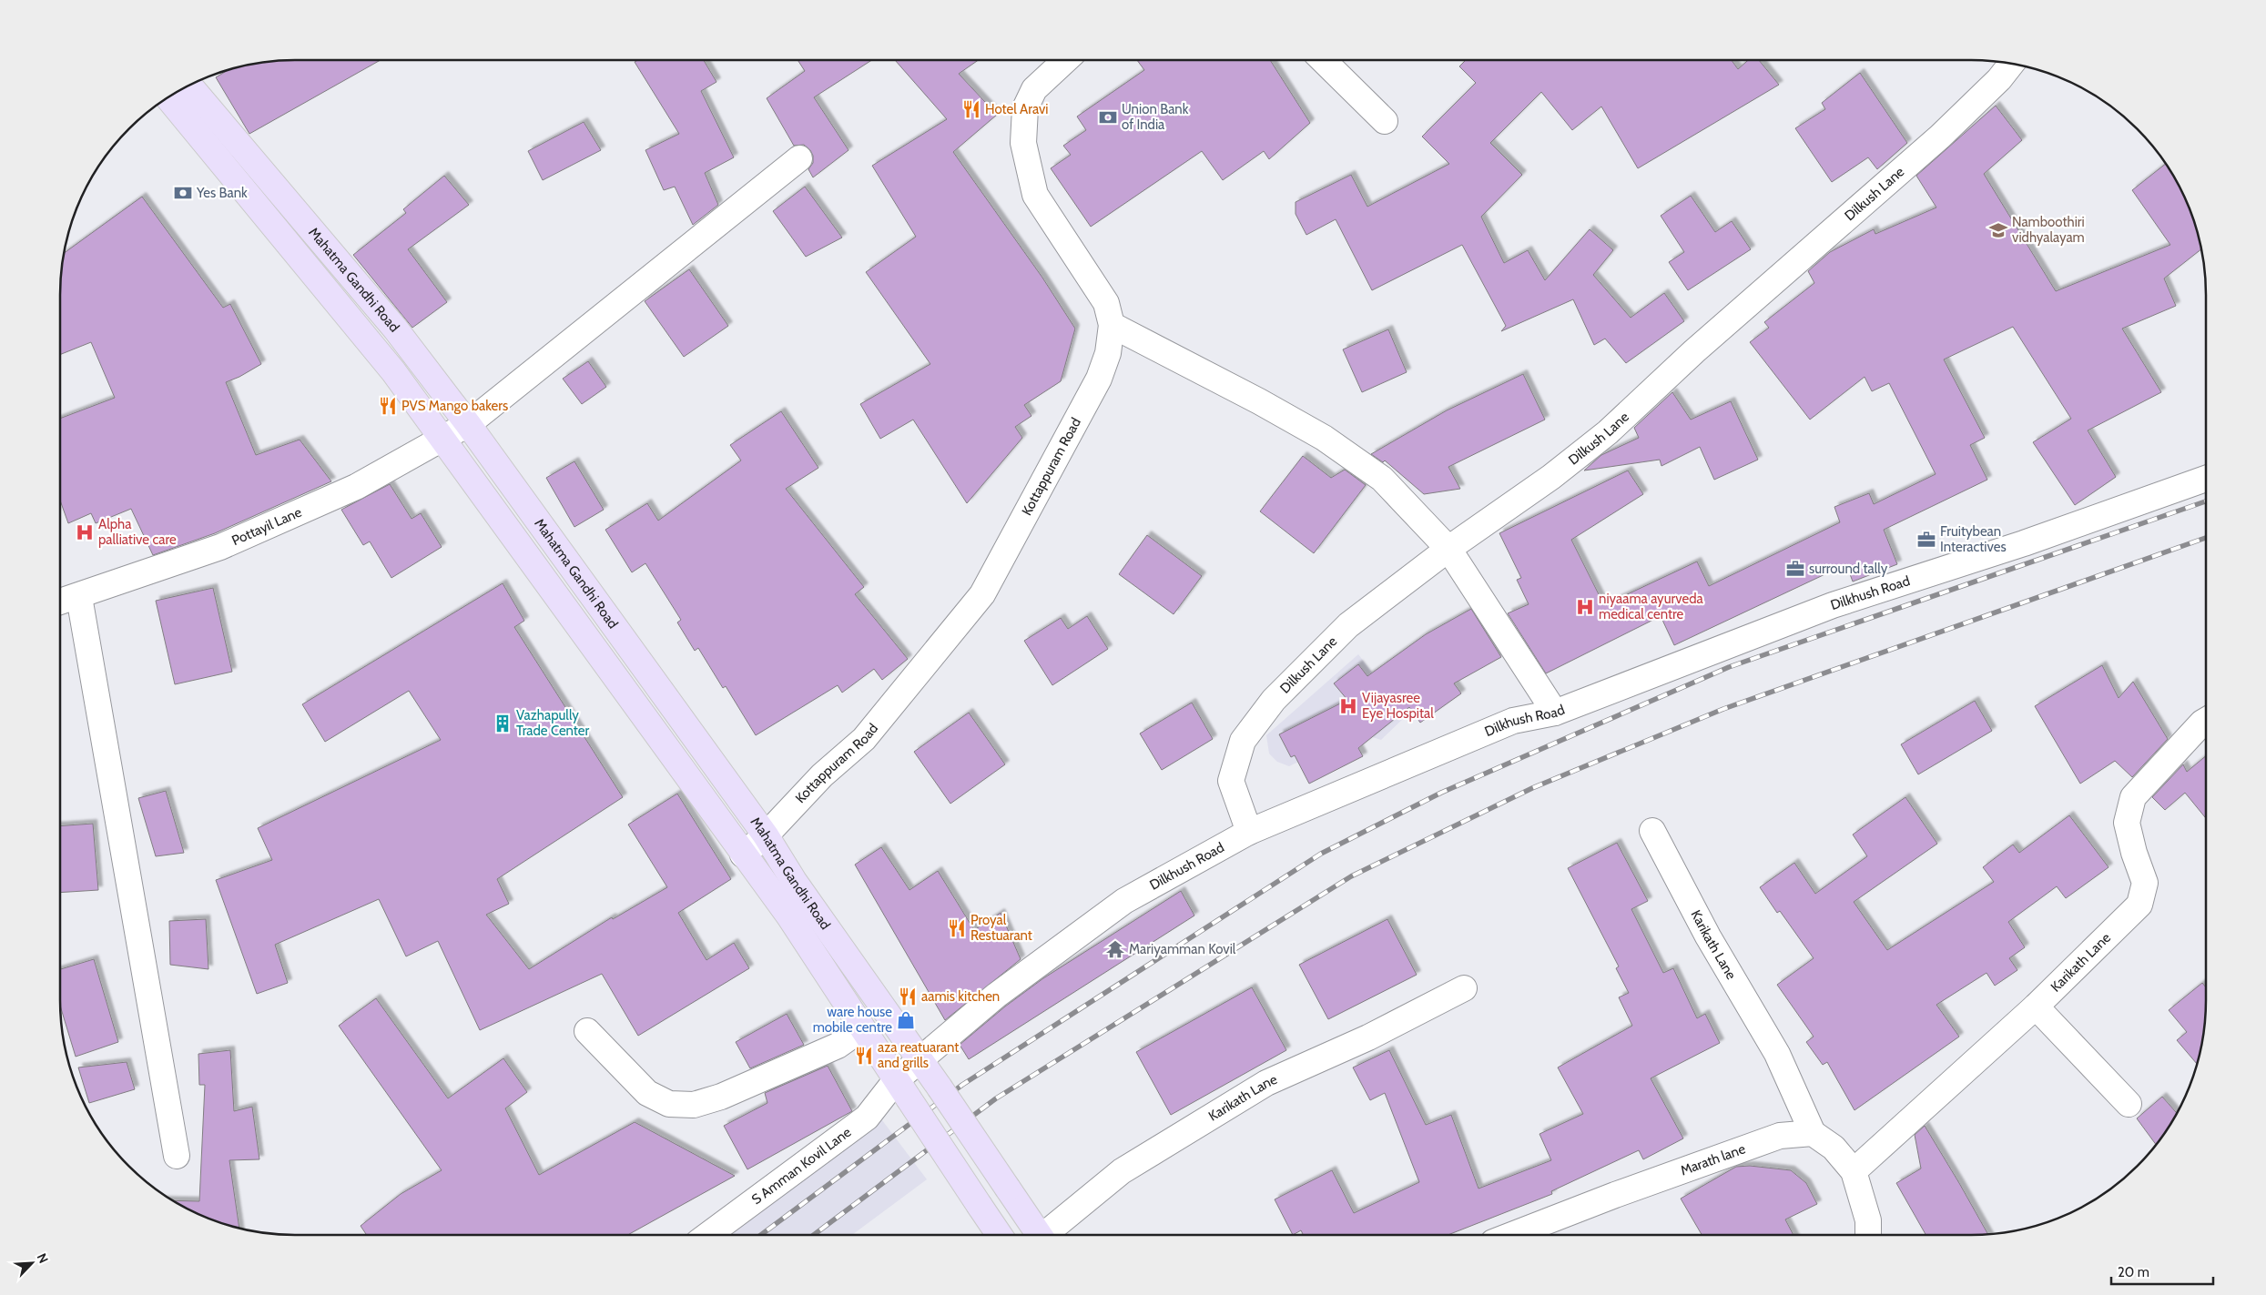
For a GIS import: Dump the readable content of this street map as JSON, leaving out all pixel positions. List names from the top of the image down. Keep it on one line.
{"streets":{"main road":["Mahatma Gandhi Road"],"street":["Dilkush Lane","Kottappuram Road","Pottayil Lane","Dilkhush Road","Karikath Lane","Marath lane","S Amman Kovil Lane"]},"crossings":[["Dilkush Lane","Dilkhush Road"],["Mahatma Gandhi Road","Kottappuram Road"],["Mahatma Gandhi Road","Pottayil Lane"],["Mahatma Gandhi Road","Dilkhush Road"],["Mahatma Gandhi Road","S Amman Kovil Lane"],["Dilkhush Road","S Amman Kovil Lane"],["Karikath Lane","Marath lane"]],"places":{"restaurant":["Hotel Aravi","PVS Mango bakers","Proyal Restuarant","aamis kitchen","aza reatuarant and grills"],"bank":["Union Bank of India","Yes Bank"],"school or university":["Namboothiri vidhyalayam"],"hospital":["Alpha palliative care","niyaama ayurveda medical centre","Vijayasree Eye Hospital"],"office":["Fruitybean Interactives","surround tally"],"building":["Vazhapully Trade Center"],"temple":["Mariyamman Kovil"],"shop":["ware house mobile centre"]},"scale_bar":"20 m","north":"top right"}
